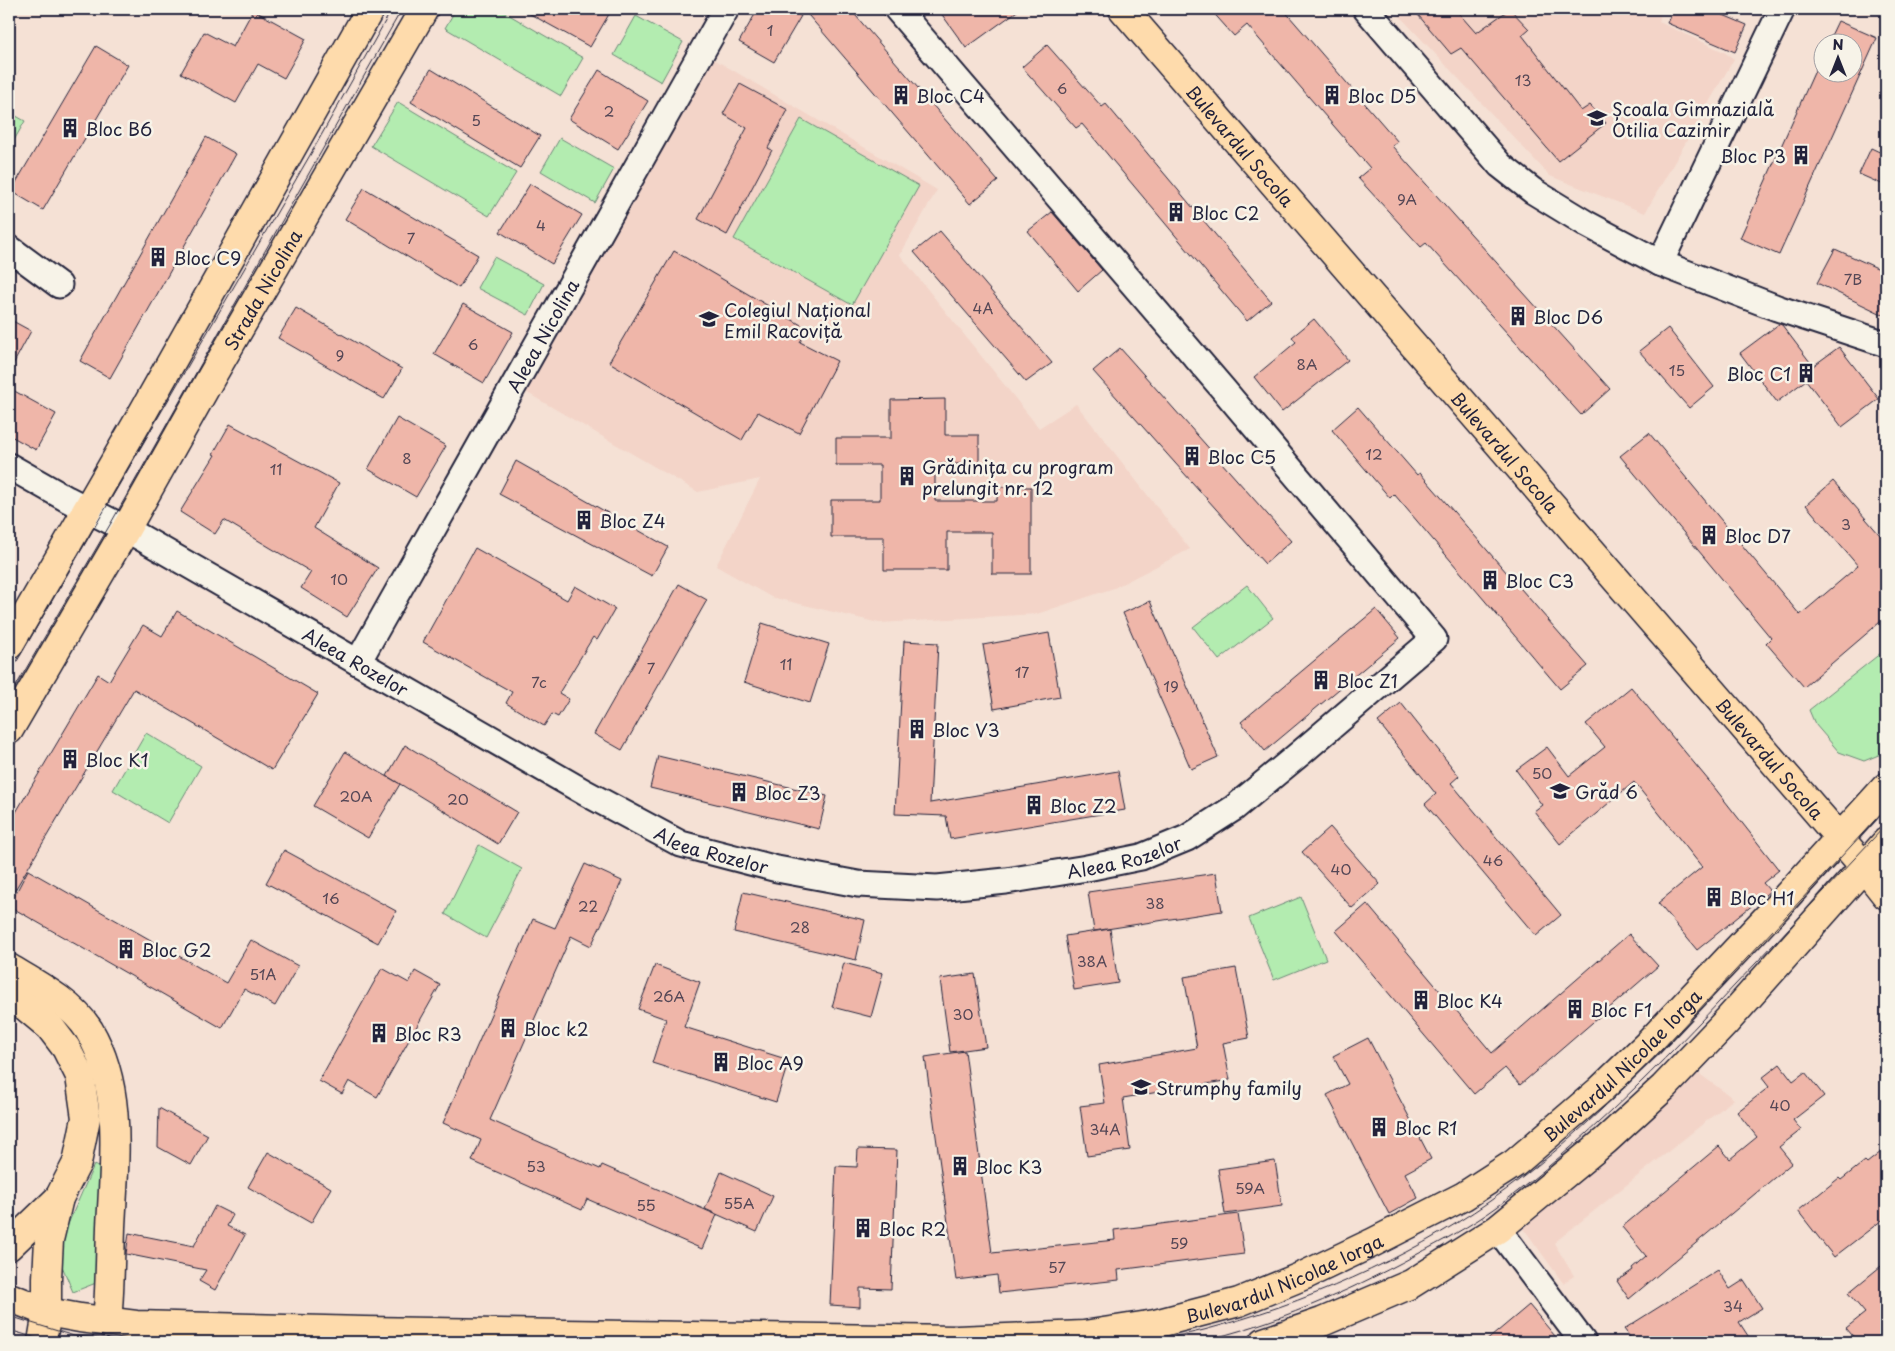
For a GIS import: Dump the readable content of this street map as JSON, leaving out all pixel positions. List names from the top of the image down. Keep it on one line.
{"streets":{"main road":["Bulevardul Socola","Strada Nicolina","Bulevardul Nicolae Iorga"],"street":["Aleea Nicolina","Aleea Rozelor"]},"crossings":[["Bulevardul Socola","Bulevardul Nicolae Iorga"],["Strada Nicolina","Aleea Rozelor"],["Aleea Nicolina","Aleea Rozelor"]],"places":{"building":["Bloc C4","Bloc D5","Bloc B6","Bloc P3","Bloc C2","Bloc C9","Bloc D6","Bloc C1","Bloc C5","Grădinița cu program prelungit nr. 12","Bloc Z4","Bloc D7","Bloc C3","Bloc Z1","Bloc V3","Bloc K1","Bloc Z3","Bloc Z2","Bloc H1","Bloc G2","Bloc K4","Bloc F1","Bloc k2","Bloc R3","Bloc A9","Bloc R1","Bloc K3","Bloc R2"],"school or university":["Școala Gimnazială Otilia Cazimir","Colegiul Național Emil Racoviță","Grăd 6","Strumphy family"]},"house_numbers":["1","13","6","2","5","9A","4","7","7B","4A","6","9","8A","15","12","8","11","3","10","11","7","17","7c","19","50","20A","20","46","40","16","38","22","28","38A","51A","26A","30","40","34A","53","59A","55A","55","59","57","34"],"north":"top"}
